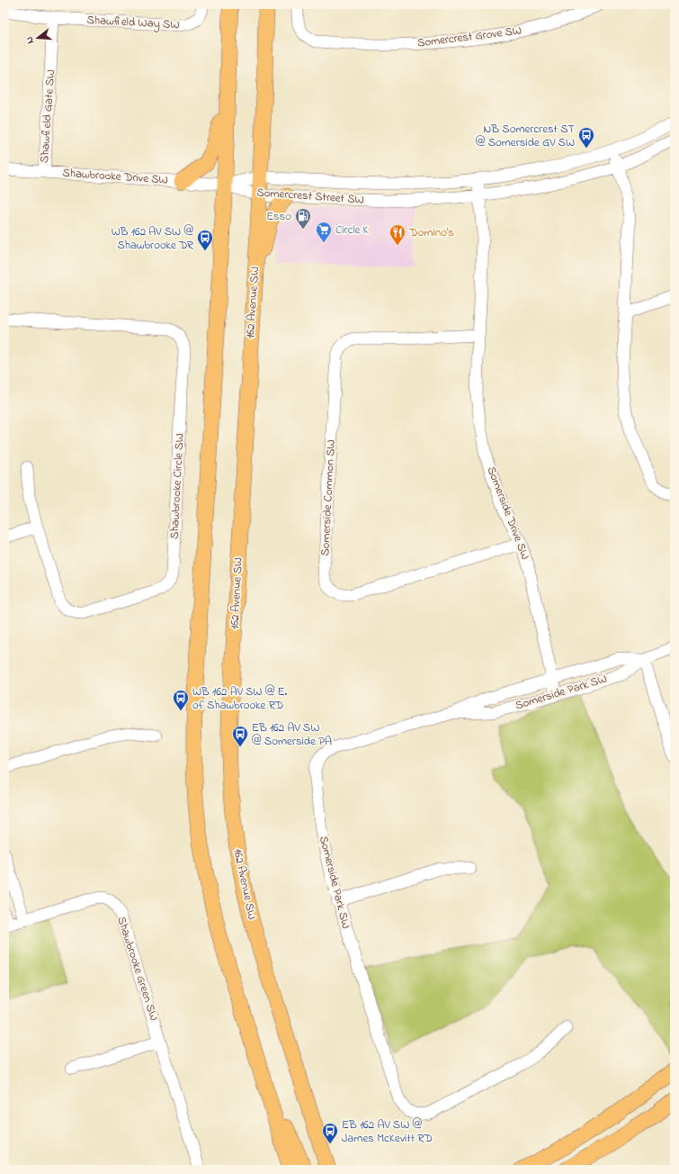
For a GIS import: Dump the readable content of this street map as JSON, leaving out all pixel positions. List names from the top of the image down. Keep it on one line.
{"streets":{"main road":["162 Avenue SW"],"street":["Shawfield Way SW","Somercrest Grove SW","Shawfield Gate SW","Shawbrooke Drive SW","Somercrest Street SW","Shawbrooke Circle SW","Somerside Common SW","Somerside Drive SW","Somerside Park SW","Shawbrooke Green SW"]},"crossings":[["Shawfield Way SW","Shawfield Gate SW"],["Shawfield Gate SW","Shawbrooke Drive SW"],["Shawbrooke Drive SW","Somercrest Street SW"],["Somercrest Street SW","162 Avenue SW"],["Somercrest Street SW","Somerside Drive SW"],["Somerside Common SW","Somerside Drive SW"],["Somerside Drive SW","Somerside Park SW"]],"places":{"bus stop":["NB Somercrest ST @ Somerside GV SW","WB 162 AV SW @ Shawbrooke DR","WB 162 AV SW @ E. of Shawbrooke RD","EB 162 AV SW @ Somerside PA","EB 162 AV SW @ James McKevitt RD"],"fuel station":["Esso"],"supermarket":["Circle K"],"restaurant":["Domino's"]},"north":"left"}
